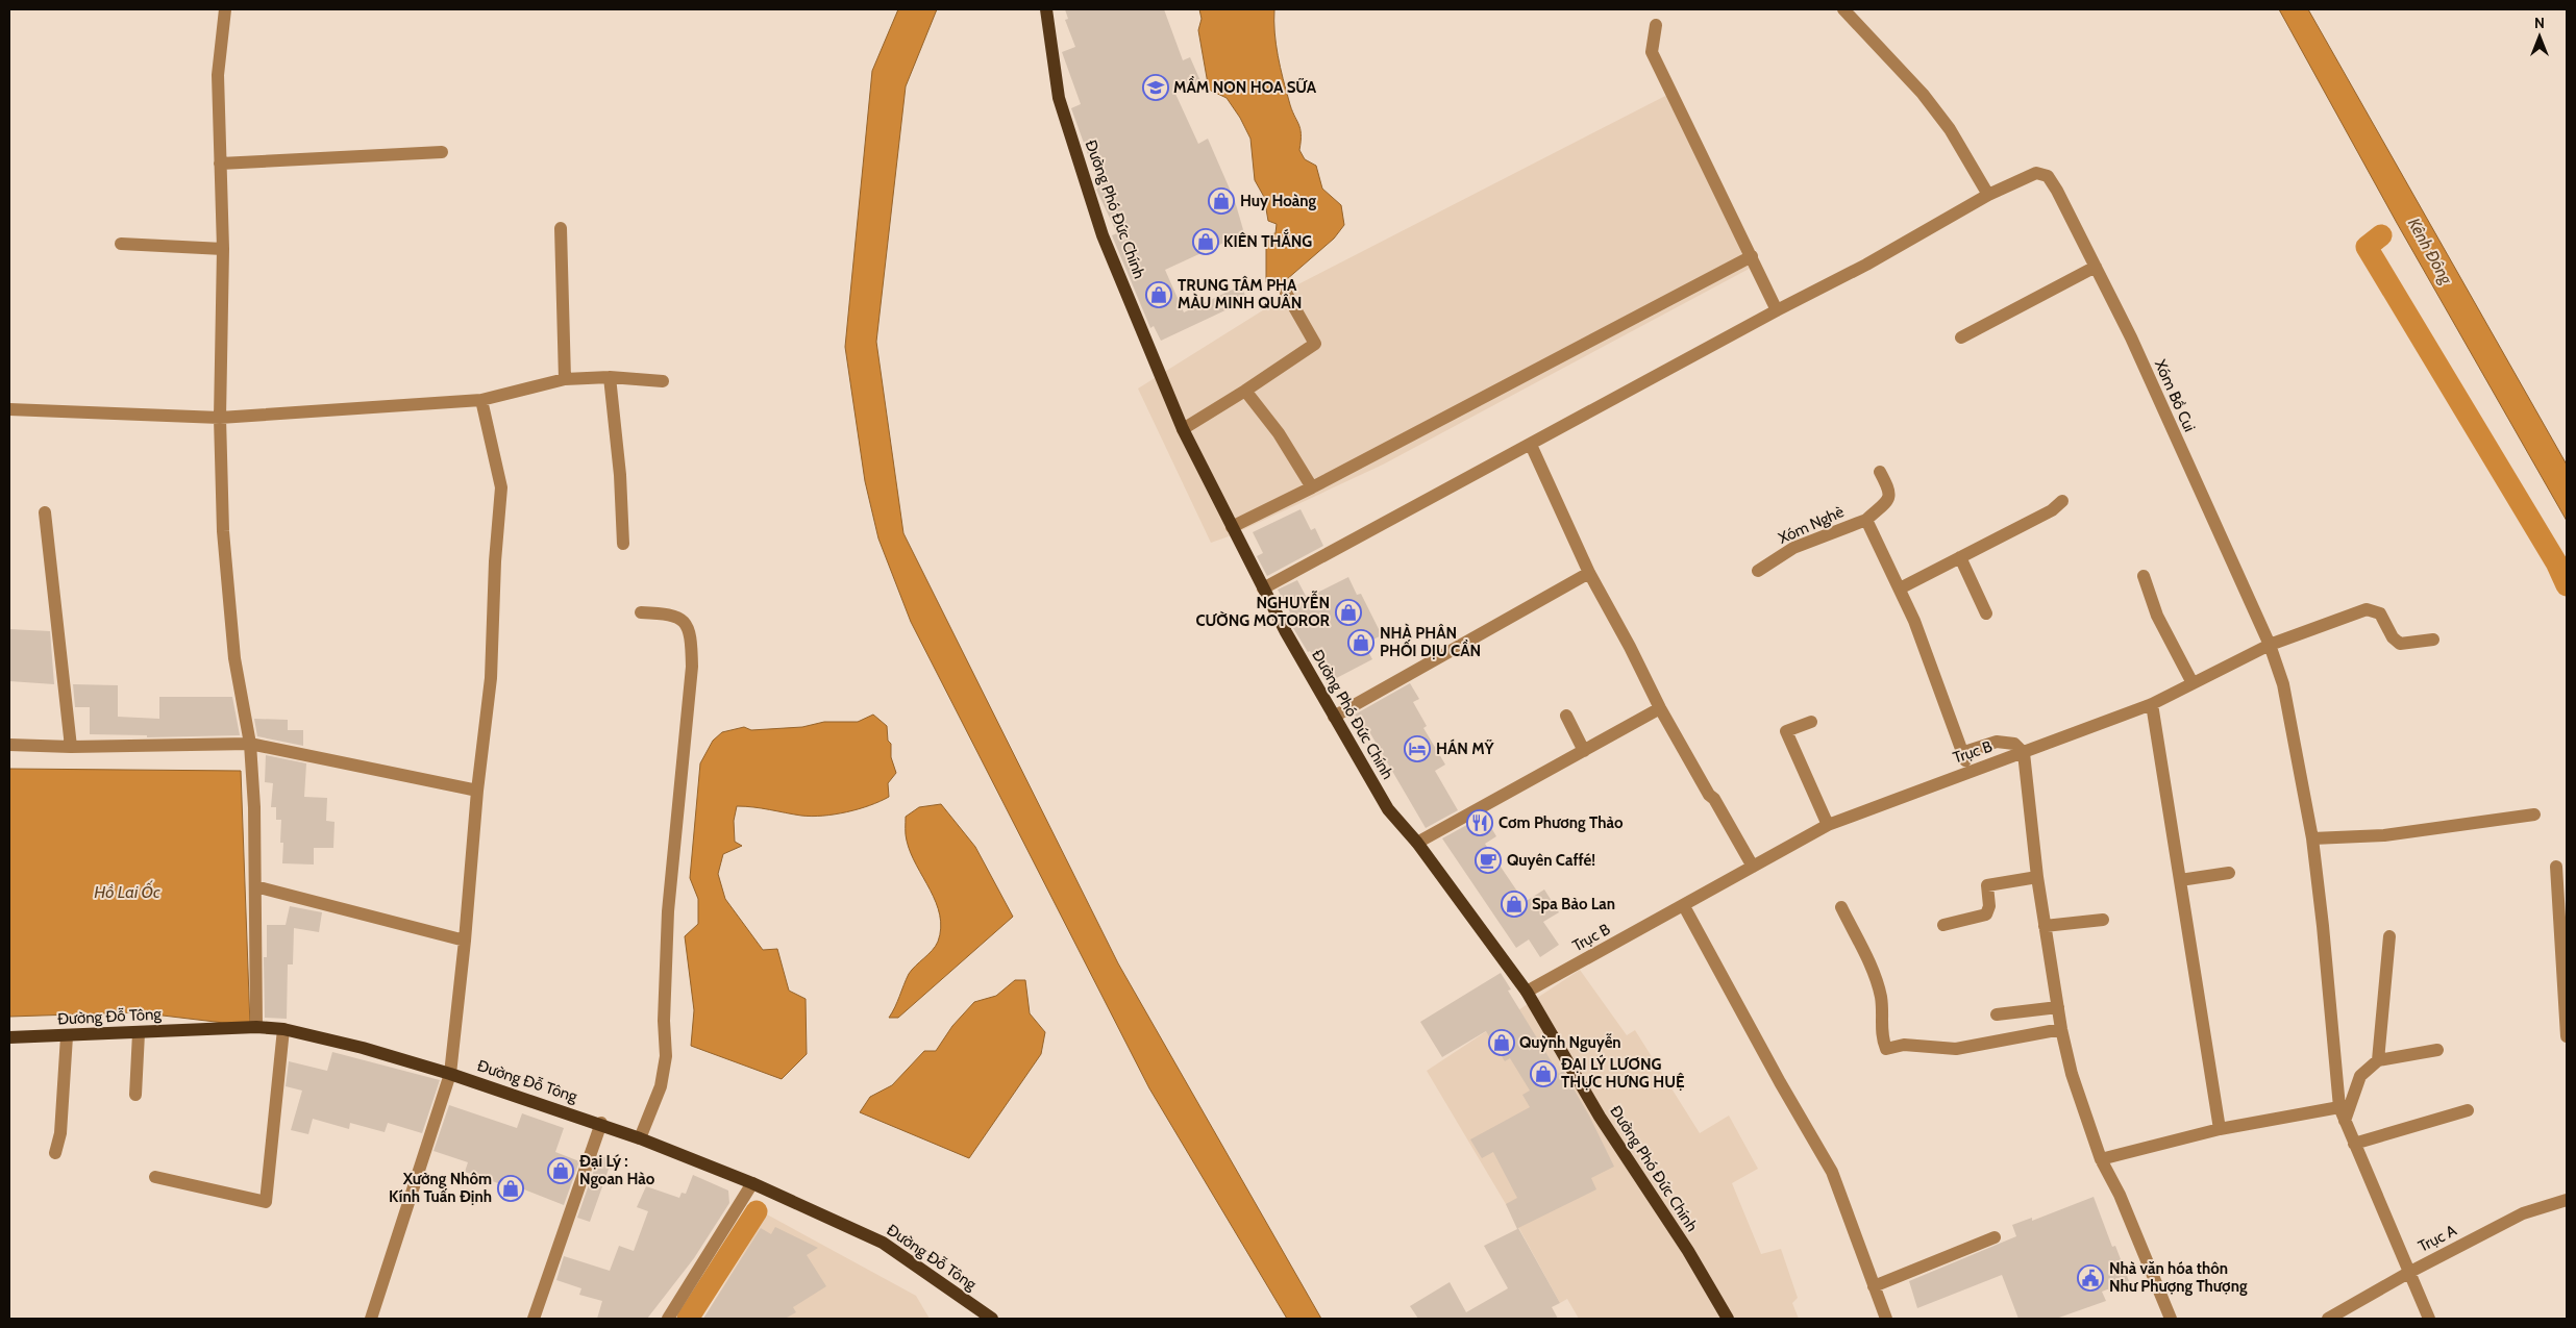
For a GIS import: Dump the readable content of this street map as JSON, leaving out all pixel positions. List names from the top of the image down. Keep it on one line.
{"streets":{"main road":["Đường Phó Đức Chính","Đường Đỗ Tông"],"street":["Xóm Bồ Cui","Xóm Nghè","Trục B","Trục A"]},"crossings":[["Đường Phó Đức Chính","Trục B"],["Xóm Bồ Cui","Trục B"],["Xóm Bồ Cui","Trục A"],["Xóm Nghè","Trục B"]],"water":["Kênh Đông","Hồ Lai Ốc"],"places":{"school or university":["MẦM NON HOA SỮA"],"shop":["Huy Hoàng","KIÊN THẮNG","TRUNG TÂM PHA MÀU MINH QUÂN","NGHUYỄN CƯỜNG MOTOROR","NHÀ PHÂN PHỐI DỊU CẦN","Spa Bảo Lan","Quỳnh Nguyễn","ĐẠI LÝ LƯƠNG THỰC HƯNG HUỆ","Đại Lý : Ngoan Hào","Xưởng Nhôm Kính Tuấn Định"],"hotel":["HÁN MỸ"],"restaurant":["Cơm Phương Thảo"],"cafe":["Quyên Caffé!"],"public building":["Nhà văn hóa thôn Như Phượng Thượng"]},"north":"top"}
